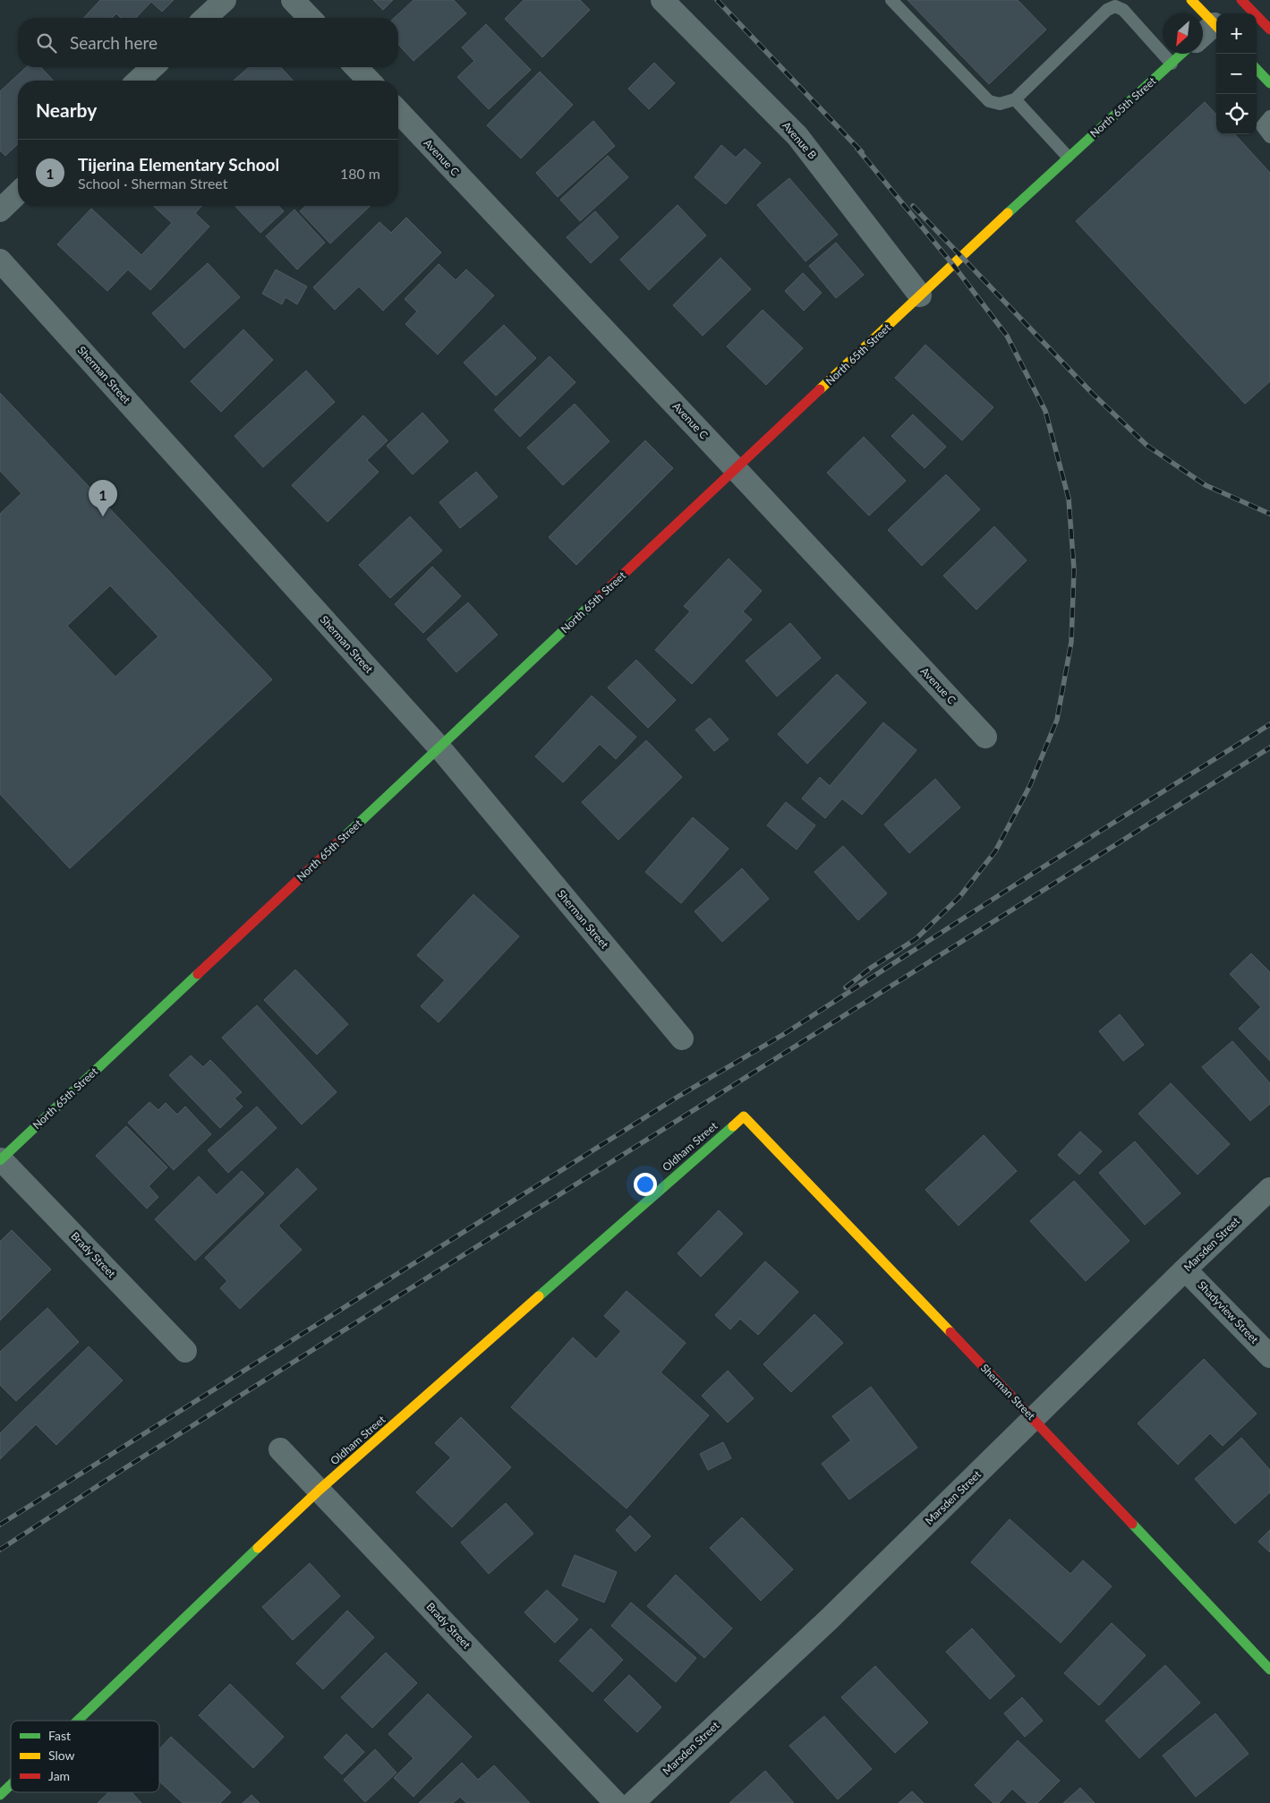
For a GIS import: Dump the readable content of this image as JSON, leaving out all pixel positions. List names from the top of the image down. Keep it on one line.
{"streets":{"street":["North 65th Street","Avenue B","Avenue C","Sherman Street","Oldham Street","Marsden Street","Brady Street","Shadyview Street"]},"crossings":[["North 65th Street","Avenue B"],["North 65th Street","Avenue C"],["North 65th Street","Sherman Street"],["North 65th Street","Brady Street"],["Sherman Street","Oldham Street"],["Sherman Street","Marsden Street"],["Oldham Street","Brady Street"],["Marsden Street","Shadyview Street"]],"legend":["Fast","Slow","Jam"],"north":"bottom left","page":{"map_buttons":["+","−"],"search":"Search here","heading":"Nearby","list":[{"mark":"1","name":"Tijerina Elementary School","note":"School · Sherman Street","value":"180 m"}],"pins":"1"}}
